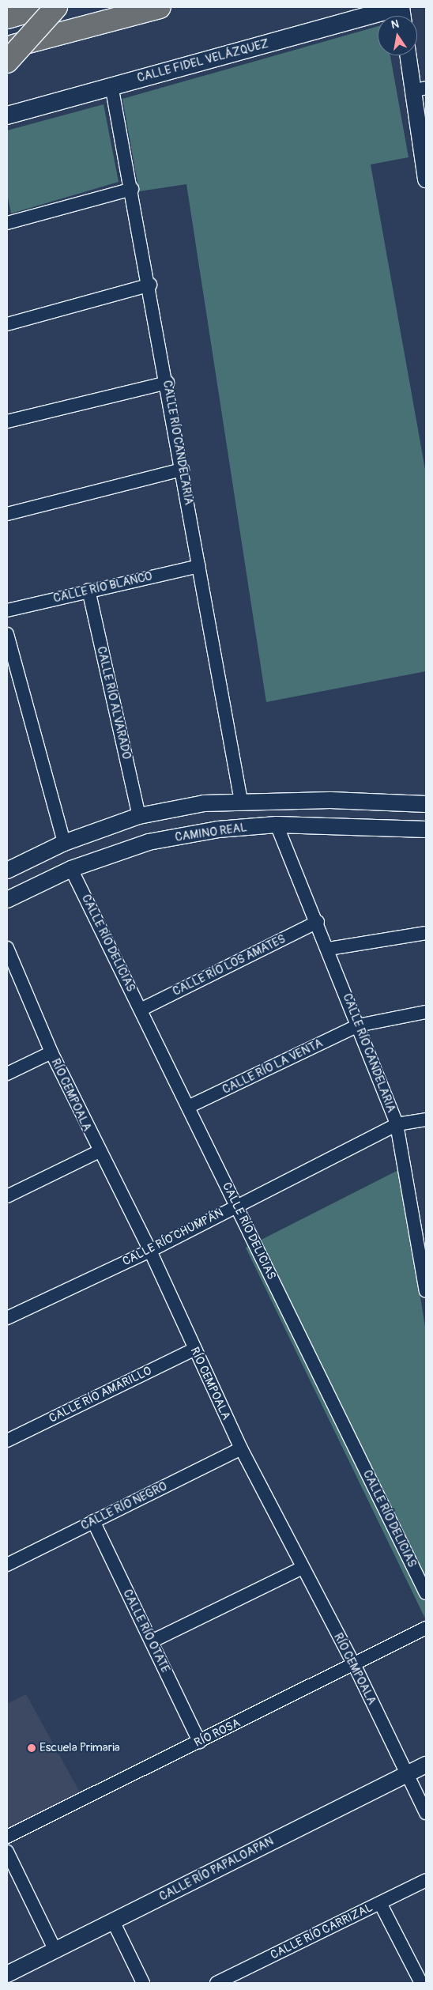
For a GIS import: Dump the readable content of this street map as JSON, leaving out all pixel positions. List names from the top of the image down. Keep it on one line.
{"streets":{"main road":["CALLE FIDEL VELÁZQUEZ"],"street":["CALLE RÍO CANDELARIA","CALLE RÍO BLANCO","CALLE RÍO ALVARADO","CAMINO REAL","CALLE RÍO DELICIAS","CALLE RÍO LOS AMATES","CALLE RÍO LA VENTA","RÍO CEMPOALA","CALLE RÍO CHUMPÁN","CALLE RÍO AMARILLO","CALLE RÍO NEGRO","CALLE RÍO OTATE","RÍO ROSA","CALLE RÍO PAPALOAPAN","CALLE RÍO CARRIZAL"]},"crossings":[["CALLE FIDEL VELÁZQUEZ","CALLE RÍO CANDELARIA"],["CALLE RÍO CANDELARIA","CALLE RÍO BLANCO"],["CALLE RÍO CANDELARIA","CAMINO REAL"],["CALLE RÍO CANDELARIA","CALLE RÍO LOS AMATES"],["CALLE RÍO CANDELARIA","CALLE RÍO LA VENTA"],["CALLE RÍO CANDELARIA","CALLE RÍO CHUMPÁN"],["CALLE RÍO BLANCO","CALLE RÍO ALVARADO"],["CAMINO REAL","CALLE RÍO DELICIAS"],["CALLE RÍO DELICIAS","CALLE RÍO LOS AMATES"],["CALLE RÍO DELICIAS","CALLE RÍO LA VENTA"],["CALLE RÍO DELICIAS","CALLE RÍO CHUMPÁN"],["RÍO CEMPOALA","CALLE RÍO CHUMPÁN"],["RÍO CEMPOALA","CALLE RÍO AMARILLO"],["RÍO CEMPOALA","CALLE RÍO NEGRO"],["RÍO CEMPOALA","RÍO ROSA"],["RÍO CEMPOALA","CALLE RÍO PAPALOAPAN"],["CALLE RÍO NEGRO","CALLE RÍO OTATE"],["CALLE RÍO OTATE","RÍO ROSA"]],"places":["Escuela Primaria"],"north":"top"}
